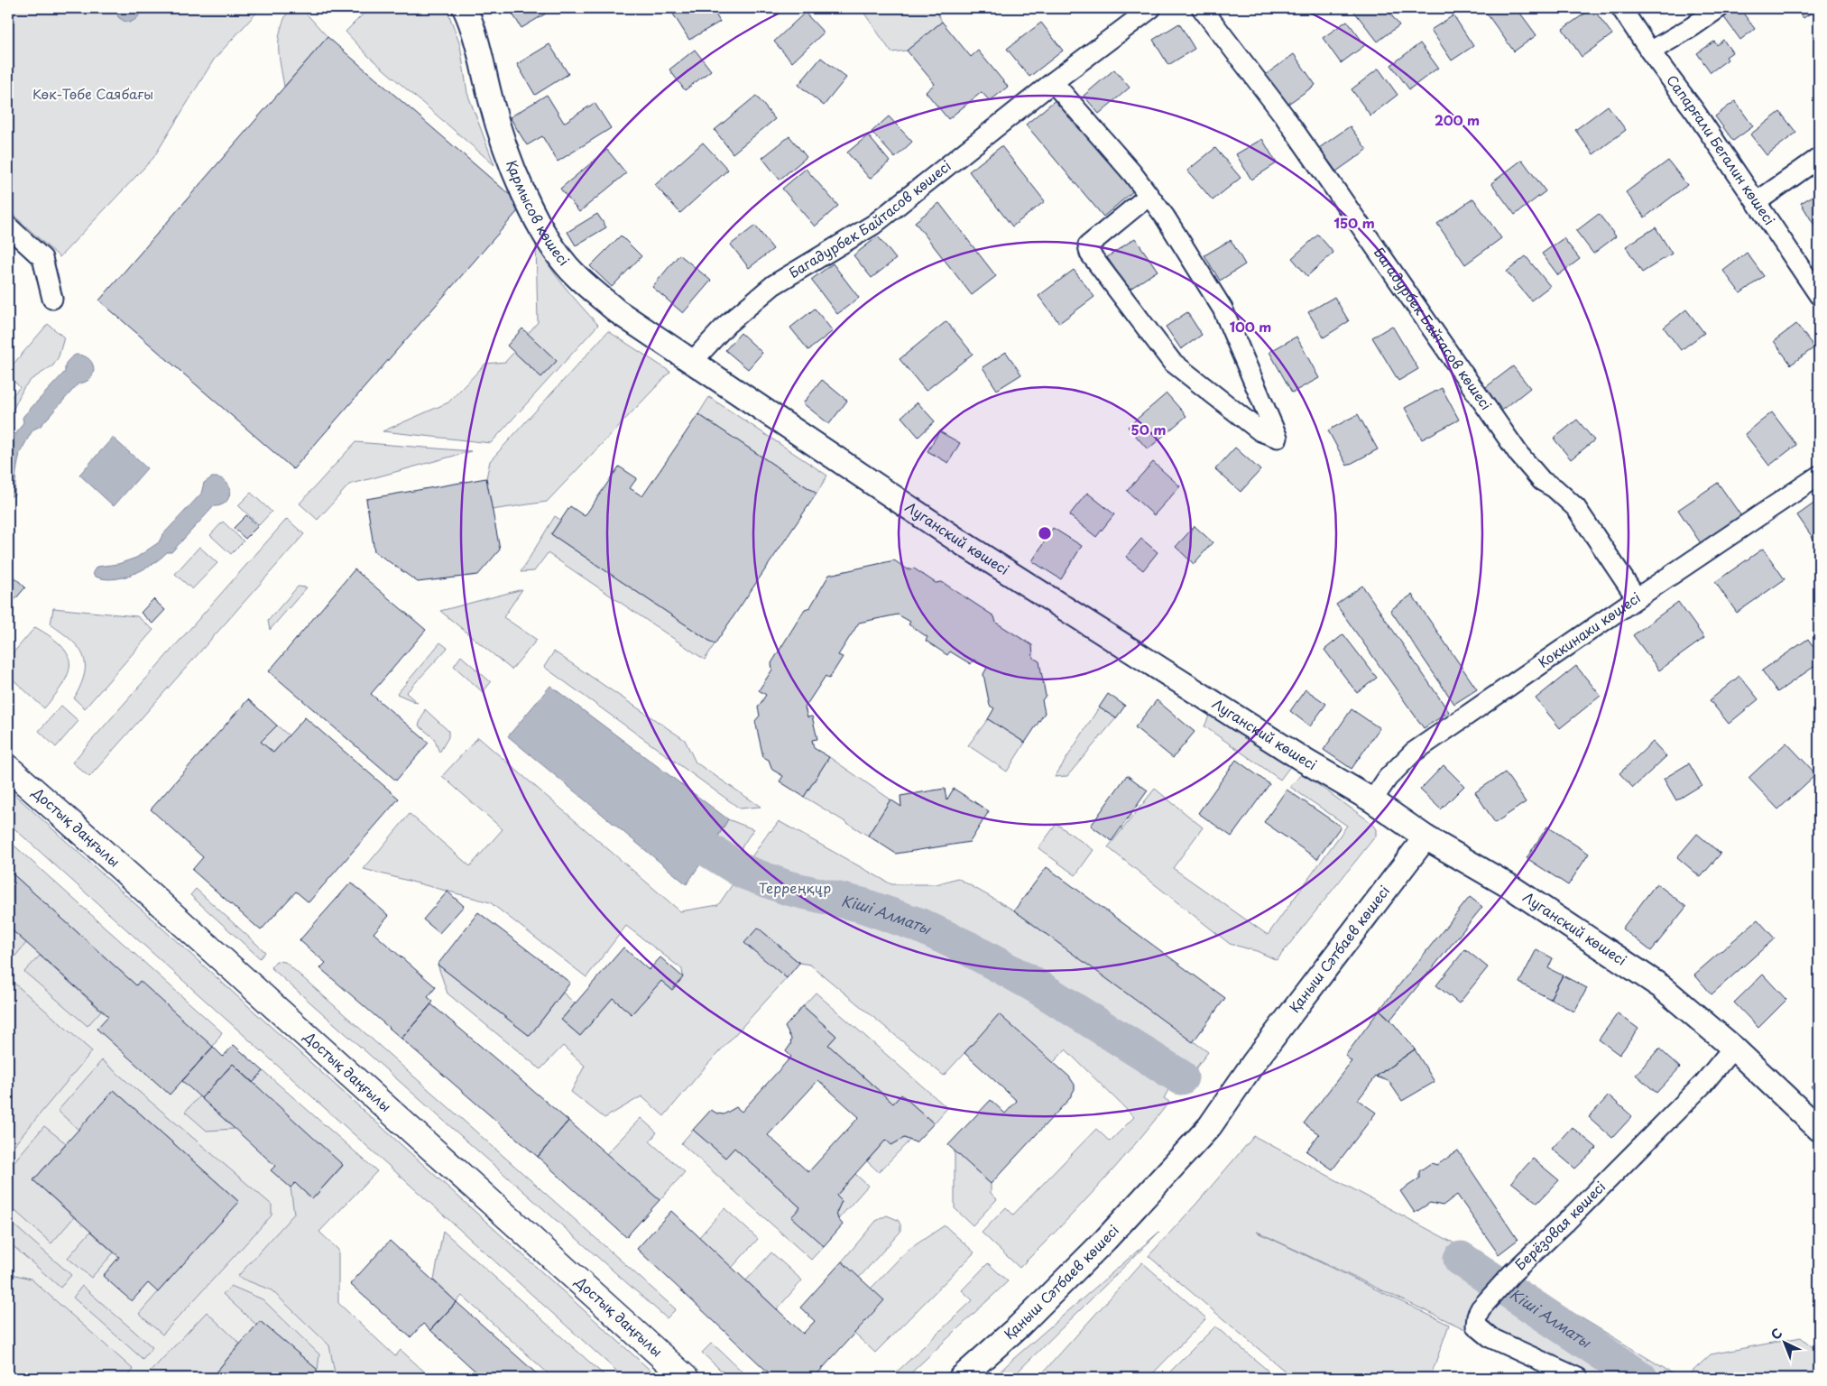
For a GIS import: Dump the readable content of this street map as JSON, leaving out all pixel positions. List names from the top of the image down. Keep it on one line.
{"streets":{"main road":["Достық даңғылы"],"street":["Сапарғали Бегалин көшесі","Қармысов көшесі","Багадурбек Байтасов көшесі","Луганский көшесі","Коккинаки көшесі","Қаныш Сәтбаев көшесі","Берёзовая көшесі"]},"crossings":[["Қармысов көшесі","Багадурбек Байтасов көшесі"],["Қармысов көшесі","Луганский көшесі"],["Багадурбек Байтасов көшесі","Луганский көшесі"],["Багадурбек Байтасов көшесі","Коккинаки көшесі"],["Луганский көшесі","Коккинаки көшесі"],["Луганский көшесі","Қаныш Сәтбаев көшесі"],["Луганский көшесі","Берёзовая көшесі"]],"water":["Кіші Алматы"],"parks":["Көк-Төбе Саябағы","Терреңқұр"],"north":"top left","rings":["200 m","150 m","100 m","50 m"]}
